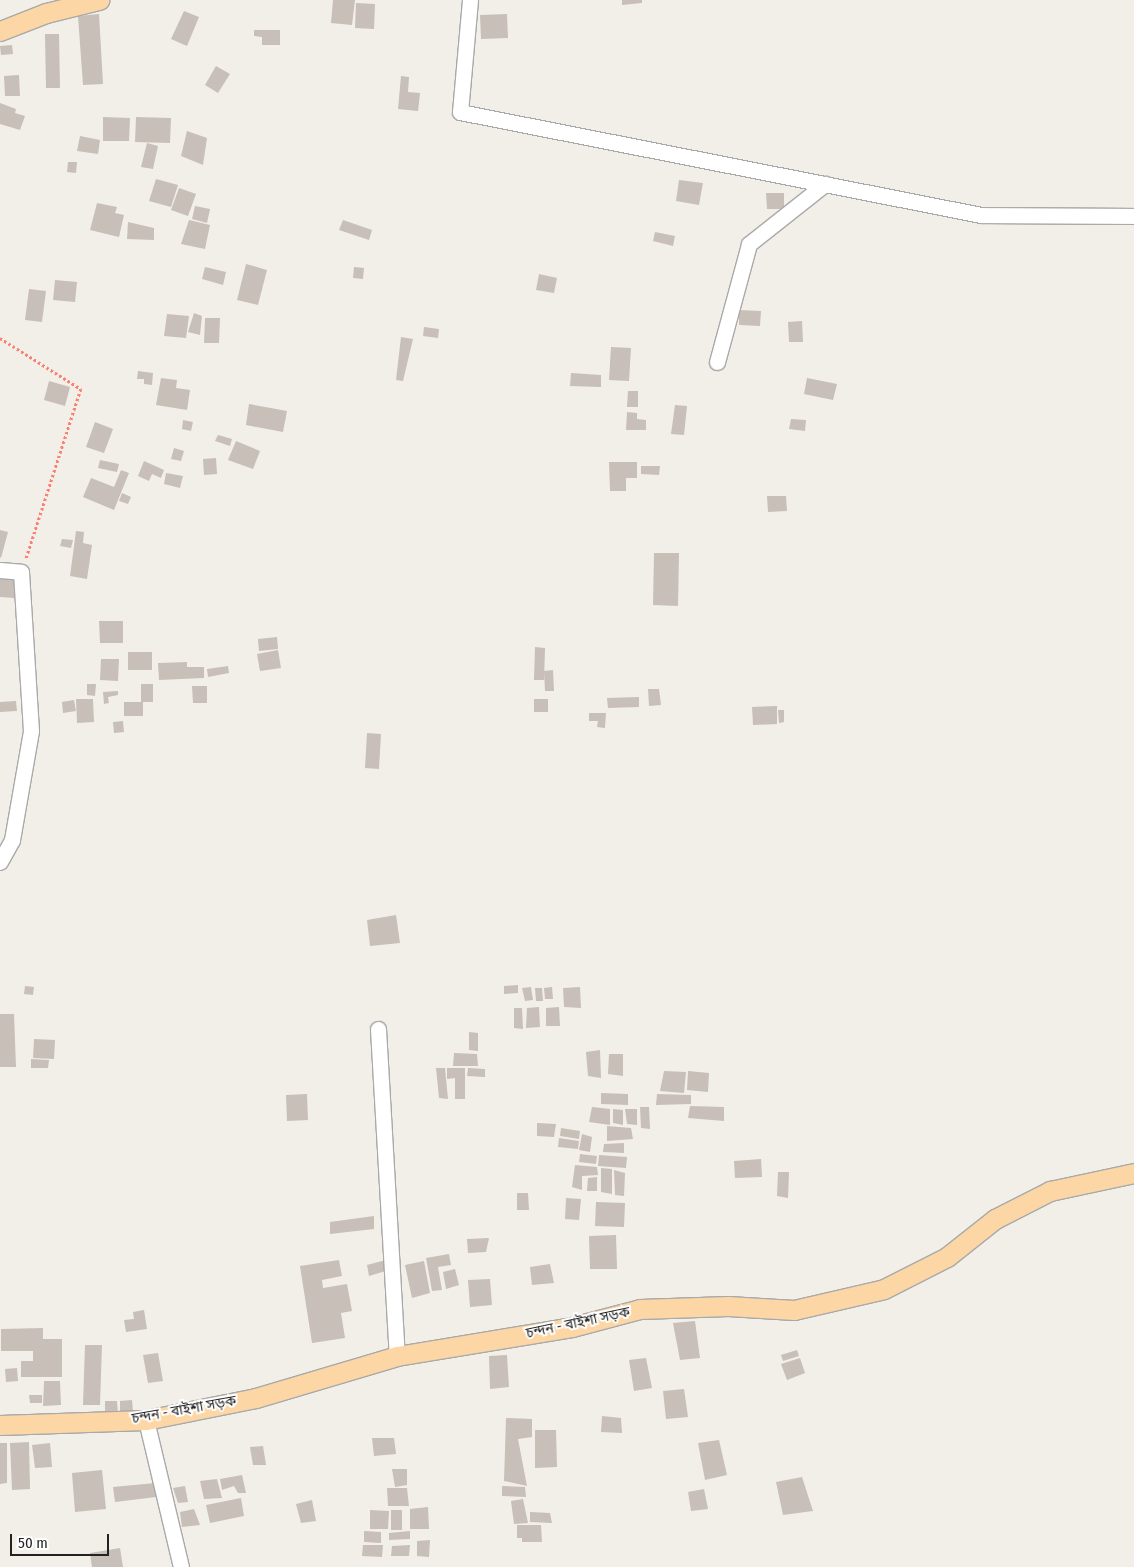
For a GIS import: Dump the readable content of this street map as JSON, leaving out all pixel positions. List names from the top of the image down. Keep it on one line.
{"streets":{"main road":["চন্দন - বাইশা সড়ক"]},"scale_bar":"50 m"}
